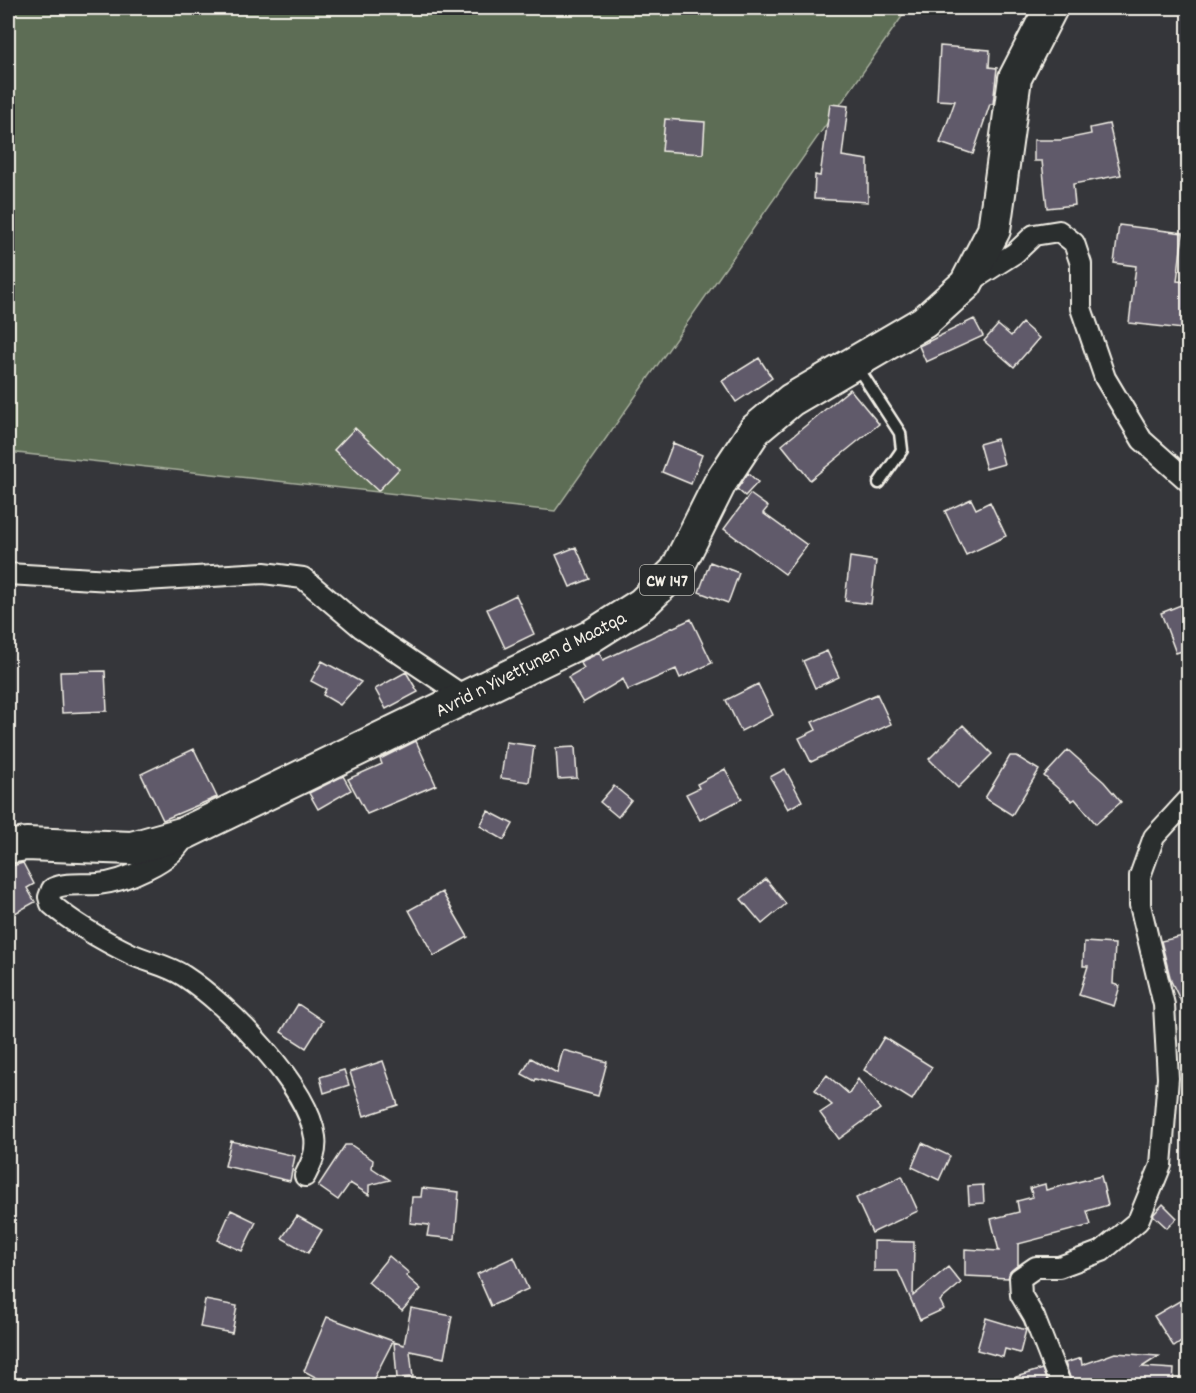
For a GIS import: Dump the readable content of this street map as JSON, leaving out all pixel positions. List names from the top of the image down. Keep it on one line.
{"streets":{"main road":["CW 147","Avrid n Yivetṛunen d Maatqa"]}}
